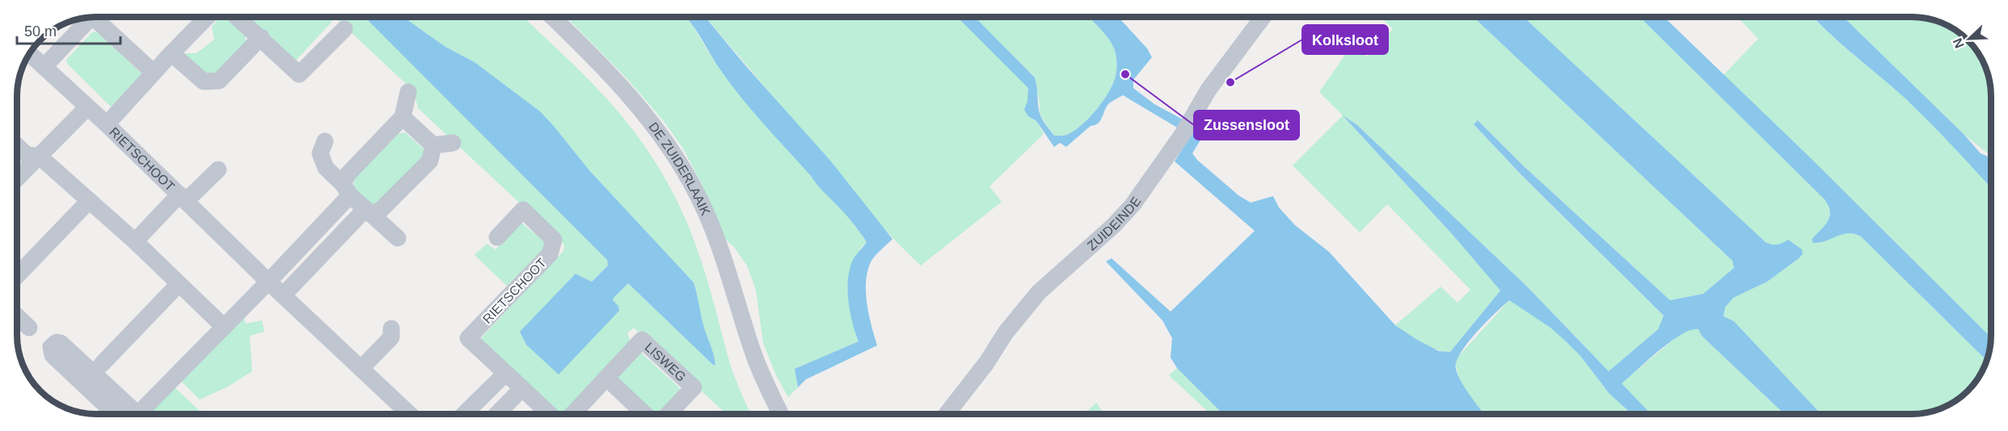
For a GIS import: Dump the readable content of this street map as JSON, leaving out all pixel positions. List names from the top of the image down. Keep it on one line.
{"streets":{"street":["RIETSCHOOT","DE ZUIDERLAAIK","ZUIDEINDE","LISWEG"]},"places":["Zussensloot","Kolksloot"],"scale_bar":"50 m","north":"bottom left"}
